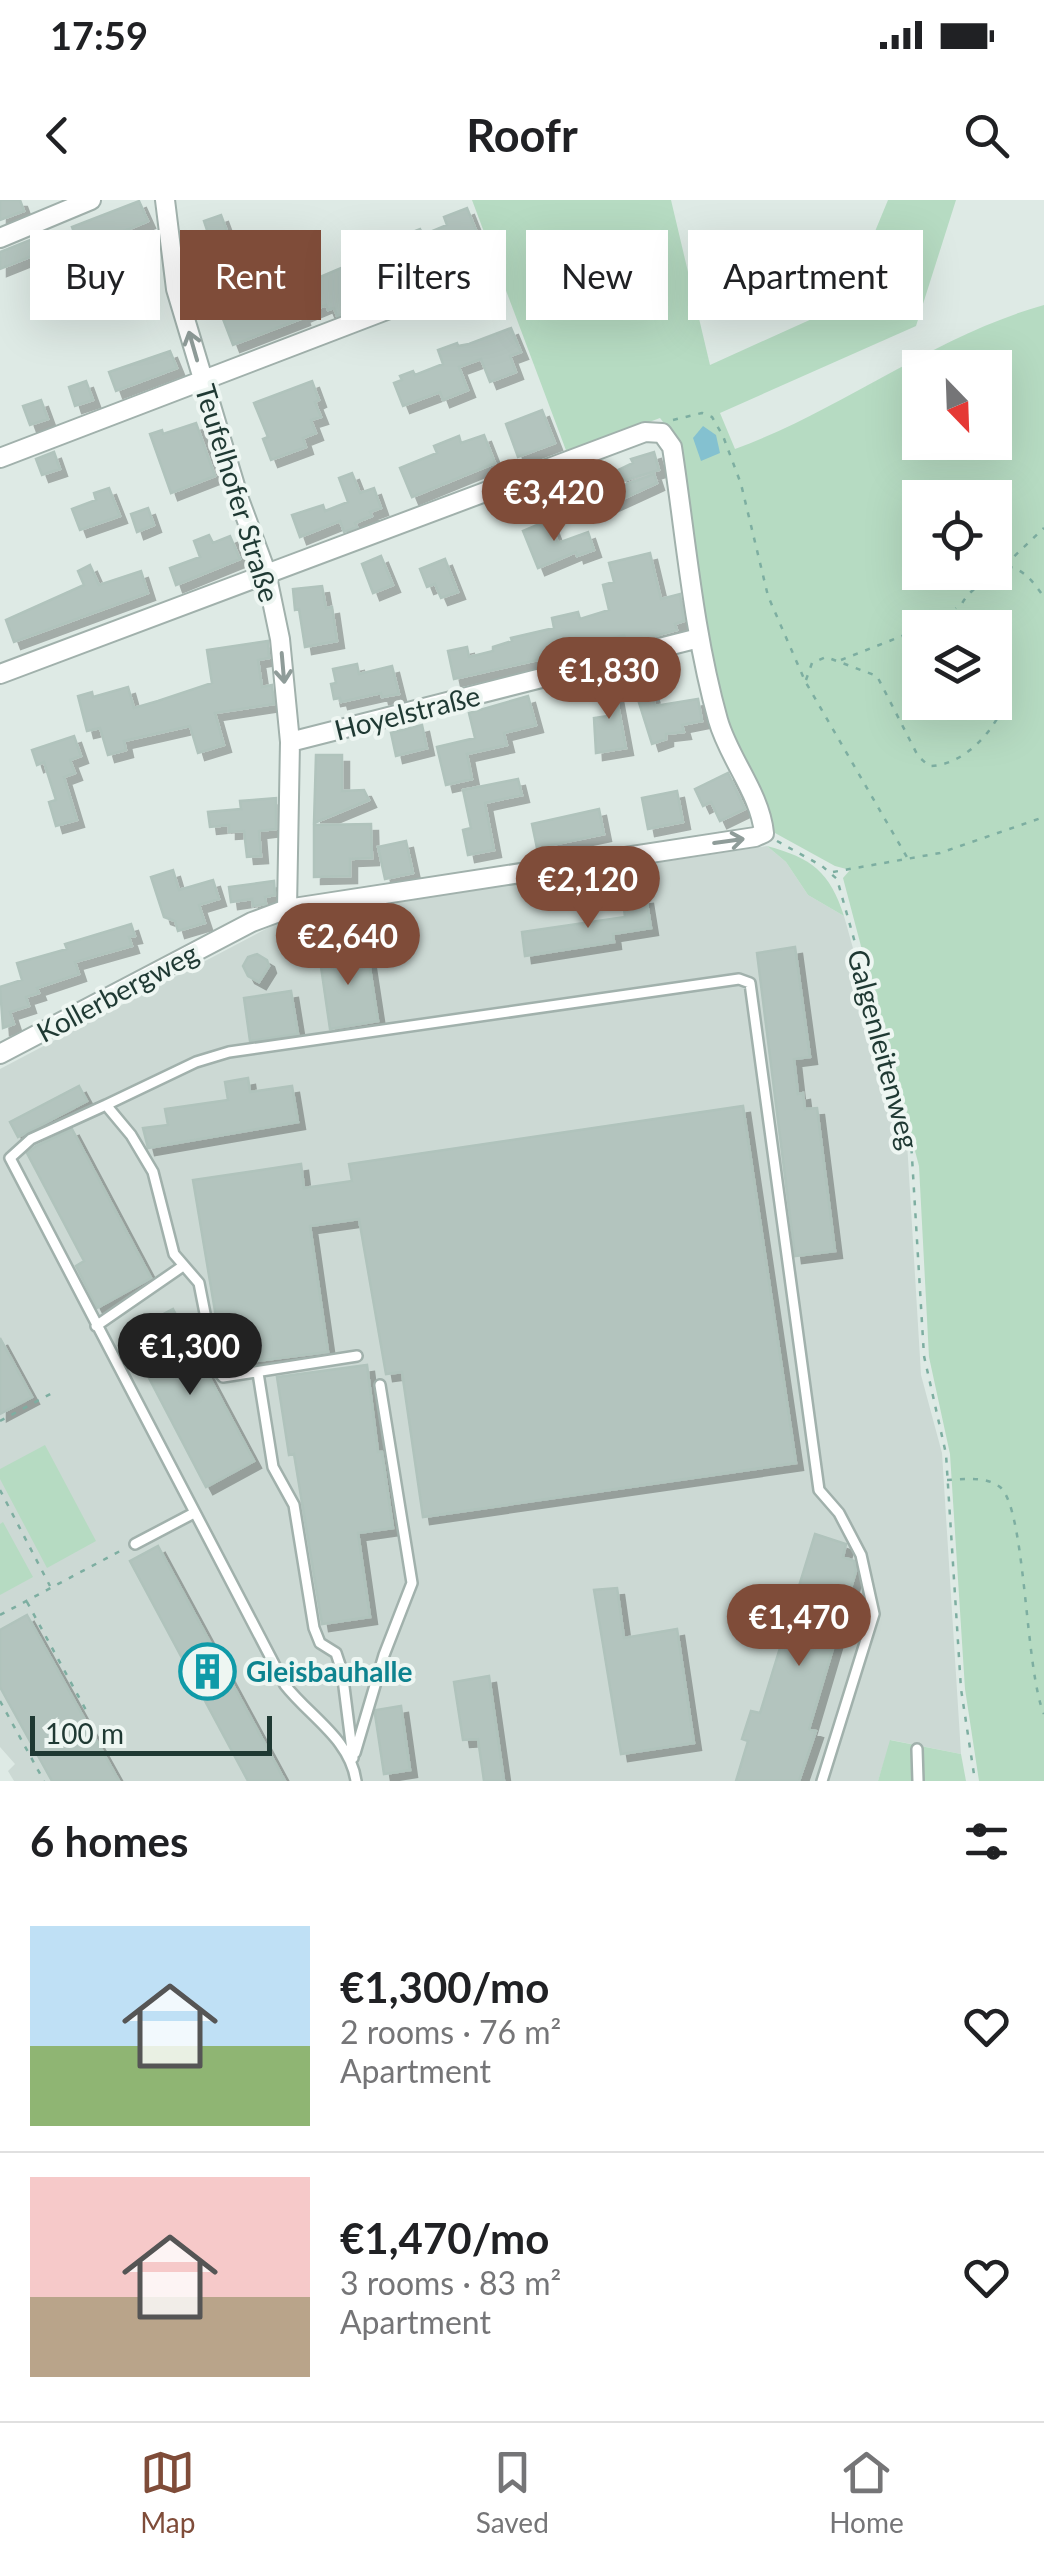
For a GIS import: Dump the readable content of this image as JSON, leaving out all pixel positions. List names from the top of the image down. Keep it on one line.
{"streets":{"street":["Teufelhofer Straße","Hoyelstraße","Kollerbergweg"],"path":["Galgenleitenweg"]},"crossings":[["Teufelhofer Straße","Hoyelstraße"],["Teufelhofer Straße","Kollerbergweg"]],"one_way":["Kollerbergweg"],"places":{"building":["Gleisbauhalle"]},"scale_bar":"100 m","north":"bottom right","page":{"status":"17:59","header":"Roofr","chip":["Buy","Rent","Filters","New","Apartment"],"price":["€3,420","€1,830","€2,120","€2,640","€1,300","€1,470"],"scale":"100 m","heading":"6 homes","list":[{"name":"€1,300/mo","note":"2 rooms · 76 m² · Apartment"},{"name":"€1,470/mo","note":"3 rooms · 83 m² · Apartment"}],"tabs":["Map","Saved","Home"]}}
